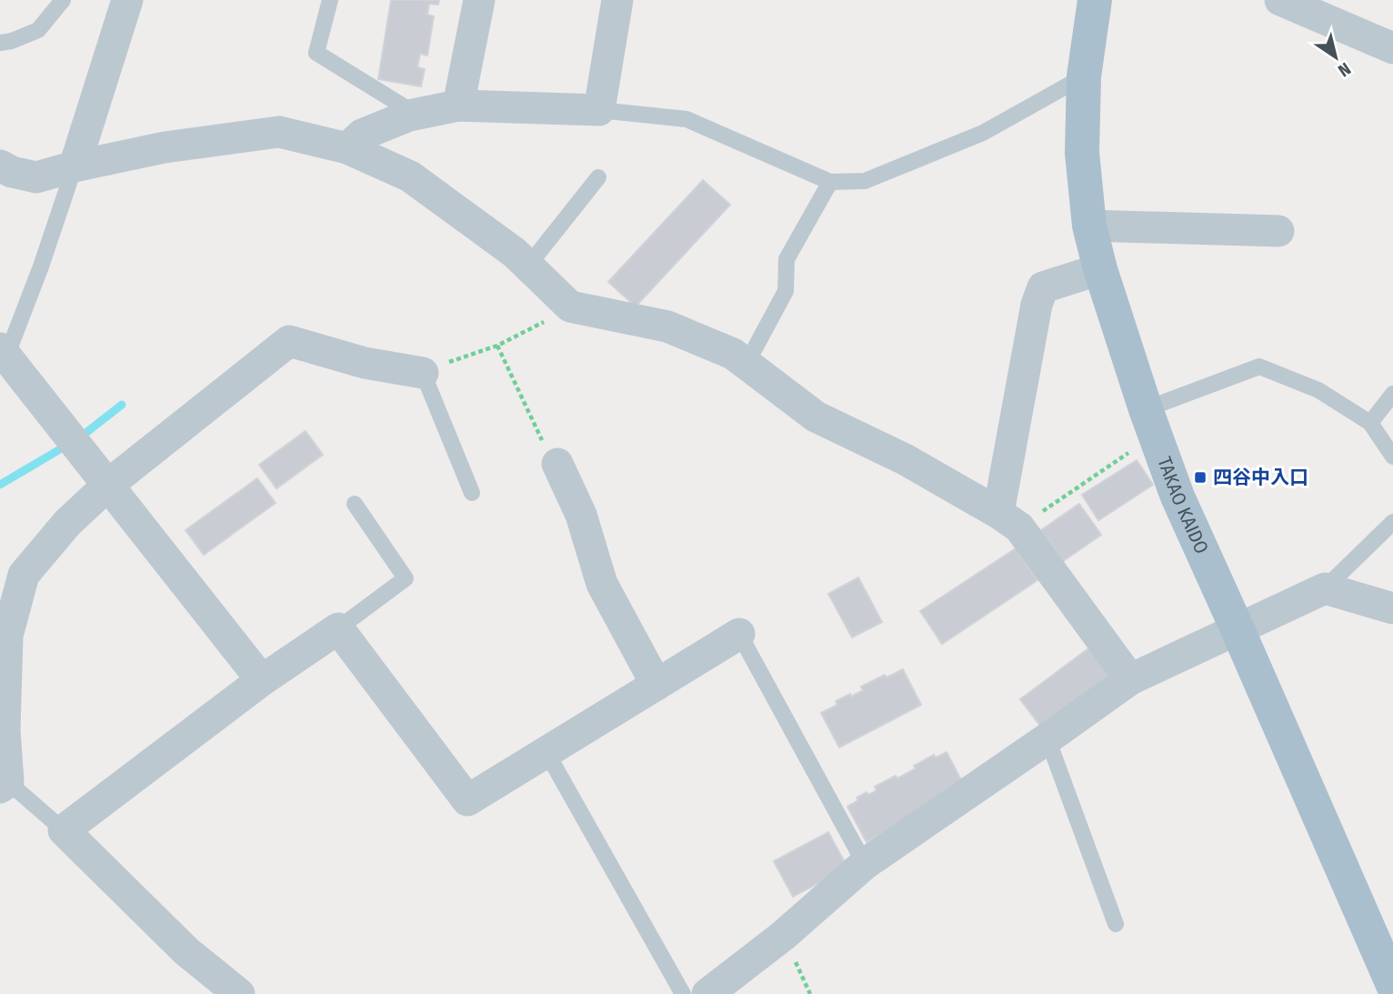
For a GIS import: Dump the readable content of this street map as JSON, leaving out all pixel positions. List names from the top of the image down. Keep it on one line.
{"streets":{"main road":["TAKAO KAIDO"]},"places":{"transit":["四谷中入口"]},"north":"bottom right"}
